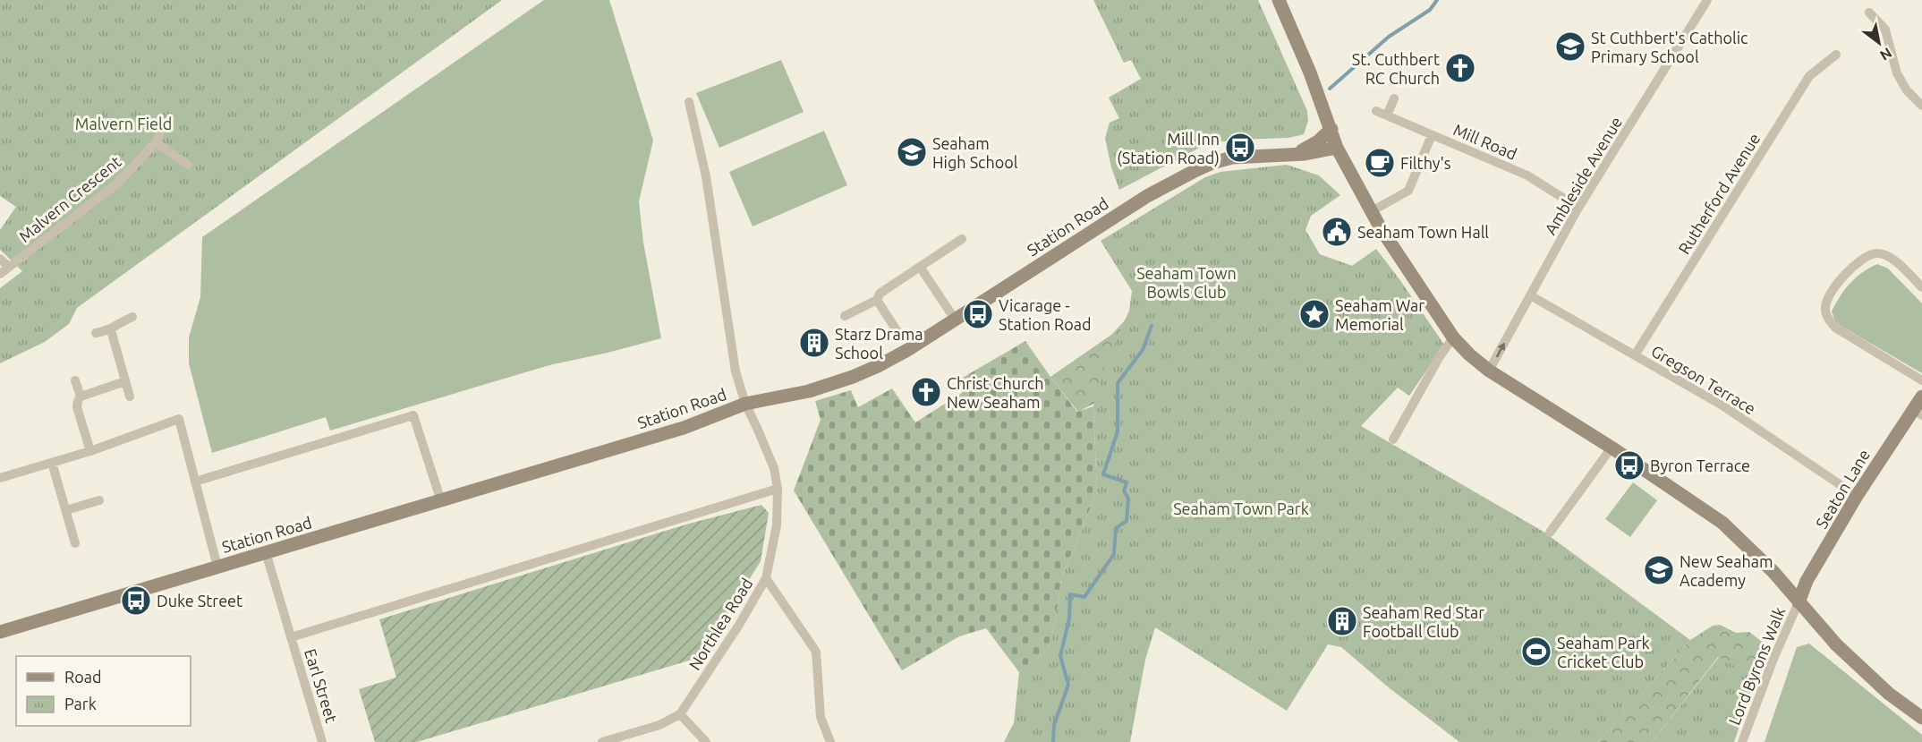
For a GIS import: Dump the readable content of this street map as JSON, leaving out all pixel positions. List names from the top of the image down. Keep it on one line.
{"streets":{"main road":["Station Road","Seaton Lane"],"street":["Mill Road","Ambleside Avenue","Rutherford Avenue","Malvern Crescent","Gregson Terrace","Northlea Road","Lord Byrons Walk","Earl Street"]},"crossings":[["Mill Road","Ambleside Avenue"],["Ambleside Avenue","Gregson Terrace"],["Rutherford Avenue","Gregson Terrace"],["Station Road","Northlea Road"],["Station Road","Earl Street"],["Gregson Terrace","Seaton Lane"],["Seaton Lane","Lord Byrons Walk"]],"parks":["Malvern Field","Seaham Town Bowls Club","Seaham Town Park"],"places":{"school or university":["St Cuthbert's Catholic Primary School","Seaham High School","New Seaham Academy"],"church":["St. Cuthbert RC Church","Christ Church New Seaham"],"bus stop":["Mill Inn (Station Road)","Vicarage - Station Road","Byron Terrace","Duke Street"],"cafe":["Filthy's"],"public building":["Seaham Town Hall"],"place":["Seaham War Memorial"],"building":["Starz Drama School","Seaham Red Star Football Club"],"sports":["Seaham Park Cricket Club"]},"legend":["Road","Park"],"north":"bottom right"}
